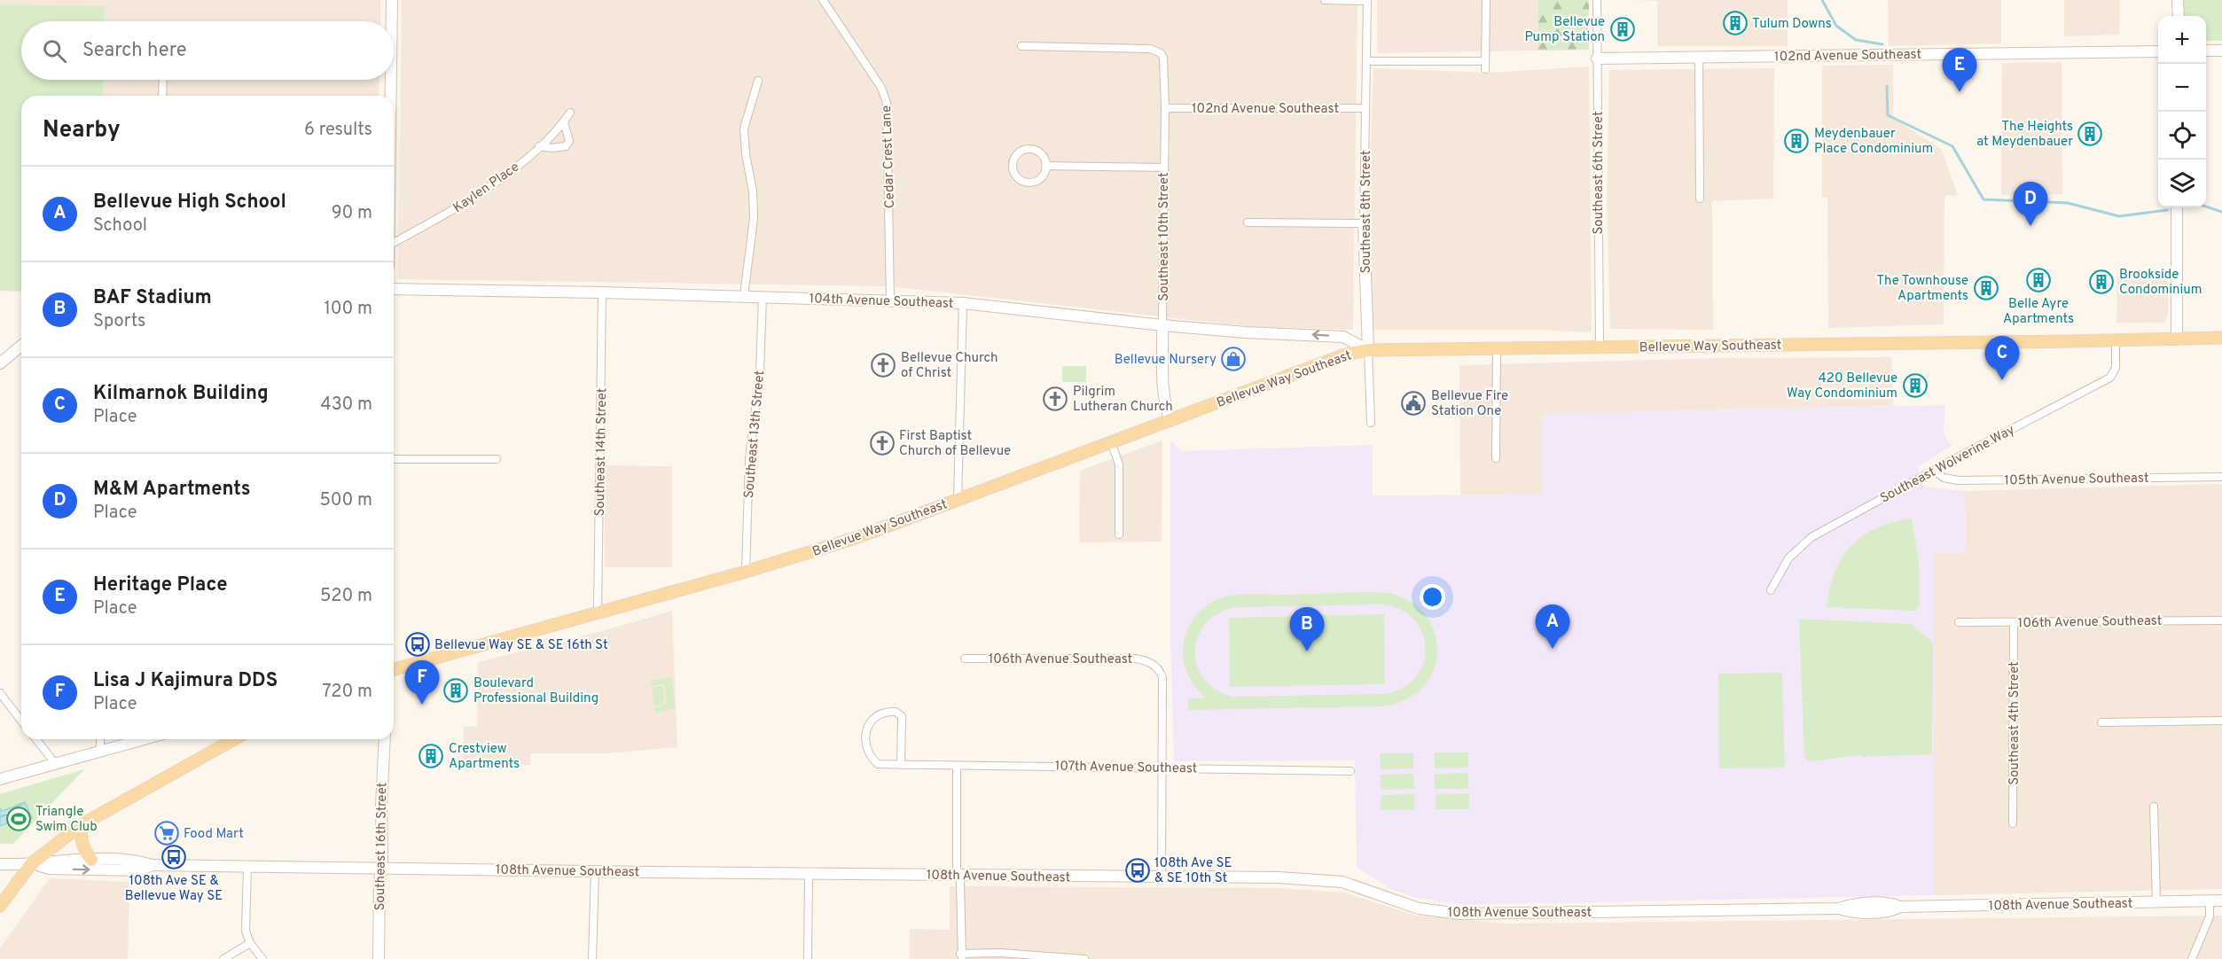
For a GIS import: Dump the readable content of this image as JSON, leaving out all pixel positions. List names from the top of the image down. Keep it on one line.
{"streets":{"main road":["Bellevue Way Southeast"],"street":["102nd Avenue Southeast","Cedar Crest Lane","Southeast 6th Street","Kaylen Place","Southeast 8th Street","Southeast 10th Street","104th Avenue Southeast","Southeast 13th Street","Southeast 14th Street","Southeast Wolverine Way","105th Avenue Southeast","106th Avenue Southeast","Southeast 4th Street","107th Avenue Southeast","Southeast 16th Street","108th Avenue Southeast"]},"crossings":[["102nd Avenue Southeast","Southeast 6th Street"],["102nd Avenue Southeast","Southeast 8th Street"],["102nd Avenue Southeast","Southeast 10th Street"],["Cedar Crest Lane","104th Avenue Southeast"],["Southeast 6th Street","Bellevue Way Southeast"],["Southeast 8th Street","104th Avenue Southeast"],["Southeast 8th Street","Bellevue Way Southeast"],["Southeast 10th Street","104th Avenue Southeast"],["Southeast 10th Street","Bellevue Way Southeast"],["104th Avenue Southeast","Bellevue Way Southeast"],["104th Avenue Southeast","Southeast 13th Street"],["104th Avenue Southeast","Southeast 14th Street"],["Bellevue Way Southeast","Southeast 13th Street"],["Bellevue Way Southeast","Southeast 14th Street"],["Bellevue Way Southeast","Southeast Wolverine Way"],["Southeast Wolverine Way","105th Avenue Southeast"],["106th Avenue Southeast","Southeast 4th Street"],["106th Avenue Southeast","107th Avenue Southeast"],["Southeast 16th Street","108th Avenue Southeast"]],"places":{"building":["Tulum Downs","Bellevue Pump Station","The Heights at Meydenbauer","Meydenbauer Place Condominium","Belle Ayre Apartments","Brookside Condominium","The Townhouse Apartments","420 Bellevue Way Condominium","Boulevard Professional Building","Crestview Apartments"],"shop":["Bellevue Nursery"],"church":["Bellevue Church of Christ","Pilgrim Lutheran Church","First Baptist Church of Bellevue"],"public building":["Bellevue Fire Station One"],"bus stop":["Bellevue Way SE & SE 16th St","108th Ave SE & Bellevue Way SE","108th Ave SE & SE 10th St"],"sports":["Triangle Swim Club"],"supermarket":["Food Mart"]},"page":{"map_buttons":["+","−"],"search":"Search here","pins":["E","D","C","A","B","F"],"heading":["Nearby","6 results"],"list":[{"mark":"A","name":"Bellevue High School","note":"School","value":"90 m"},{"mark":"B","name":"BAF Stadium","note":"Sports","value":"100 m"},{"mark":"C","name":"Kilmarnok Building","note":"Place","value":"430 m"},{"mark":"D","name":"M&M Apartments","note":"Place","value":"500 m"},{"mark":"E","name":"Heritage Place","note":"Place","value":"520 m"},{"mark":"F","name":"Lisa J Kajimura DDS","note":"Place","value":"720 m"}]}}
